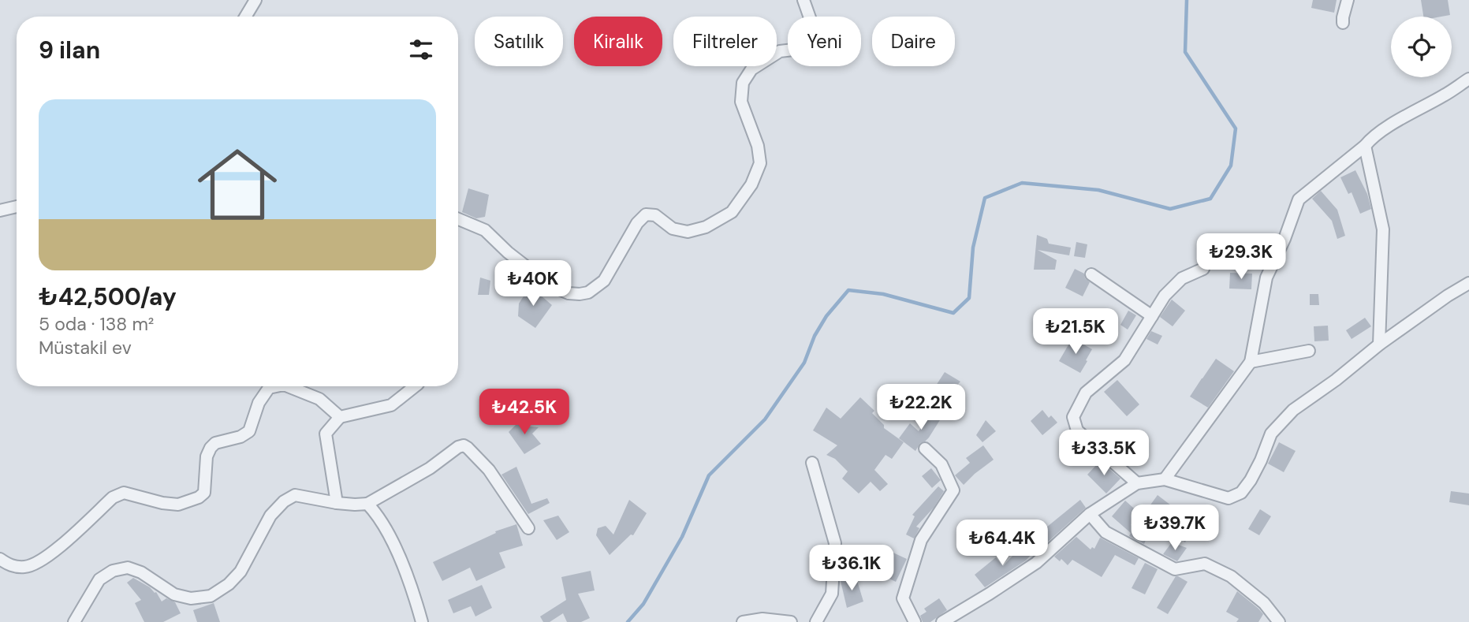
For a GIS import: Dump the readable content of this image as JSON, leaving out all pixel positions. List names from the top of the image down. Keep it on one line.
{"page":{"chip":["Satılık","Kiralık","Filtreler","Yeni","Daire"],"heading":"9 ilan","list":[{"name":"₺42,500/ay","note":"5 oda · 138 m² · Müstakil ev"}],"price":["₺29.3K","₺40K","₺21.5K","₺22.2K","₺42.5K","₺33.5K","₺39.7K","₺64.4K","₺36.1K"]}}
